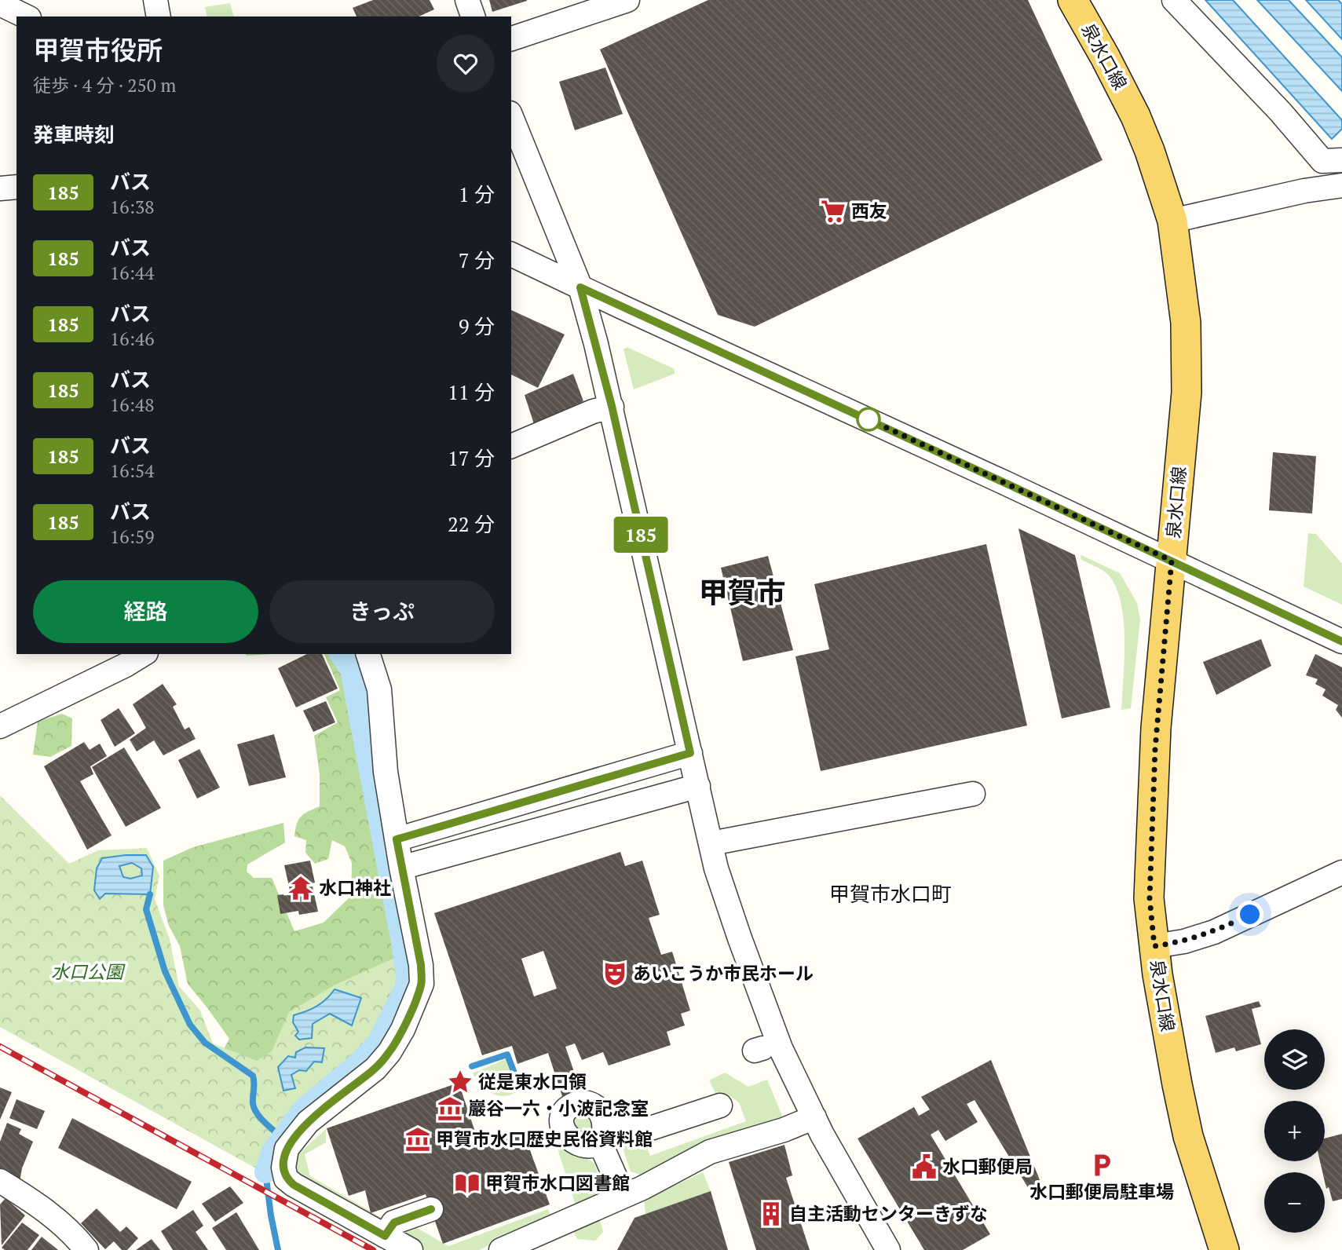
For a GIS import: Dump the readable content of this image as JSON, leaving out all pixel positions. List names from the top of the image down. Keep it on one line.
{"streets":{"main road":["泉水口線"]},"districts":["甲賀市","甲賀市水口町"],"parks":["水口公園"],"places":{"supermarket":["西友"],"temple":["水口神社"],"theatre":["あいこうか市民ホール"],"place":["従是東水口領"],"museum":["巖谷一六・小波記念室","甲賀市水口歴史民俗資料館"],"parking":["水口郵便局駐車場"],"public building":["水口郵便局"],"library":["甲賀市水口図書館"],"building":["自主活動センターきずな"]},"lines":["bus line 185"],"page":{"on_map":"185","heading":[["甲賀市役所","徒歩 · 4 分 · 250 m"],"発車時刻"],"list":[{"mark":"185","name":"バス","note":"16:38","value":"1 分"},{"mark":"185","name":"バス","note":"16:44","value":"7 分"},{"mark":"185","name":"バス","note":"16:46","value":"9 分"},{"mark":"185","name":"バス","note":"16:48","value":"11 分"},{"mark":"185","name":"バス","note":"16:54","value":"17 分"},{"mark":"185","name":"バス","note":"16:59","value":"22 分"}],"buttons":["経路","きっぷ"],"map_buttons":["+","−"]}}
